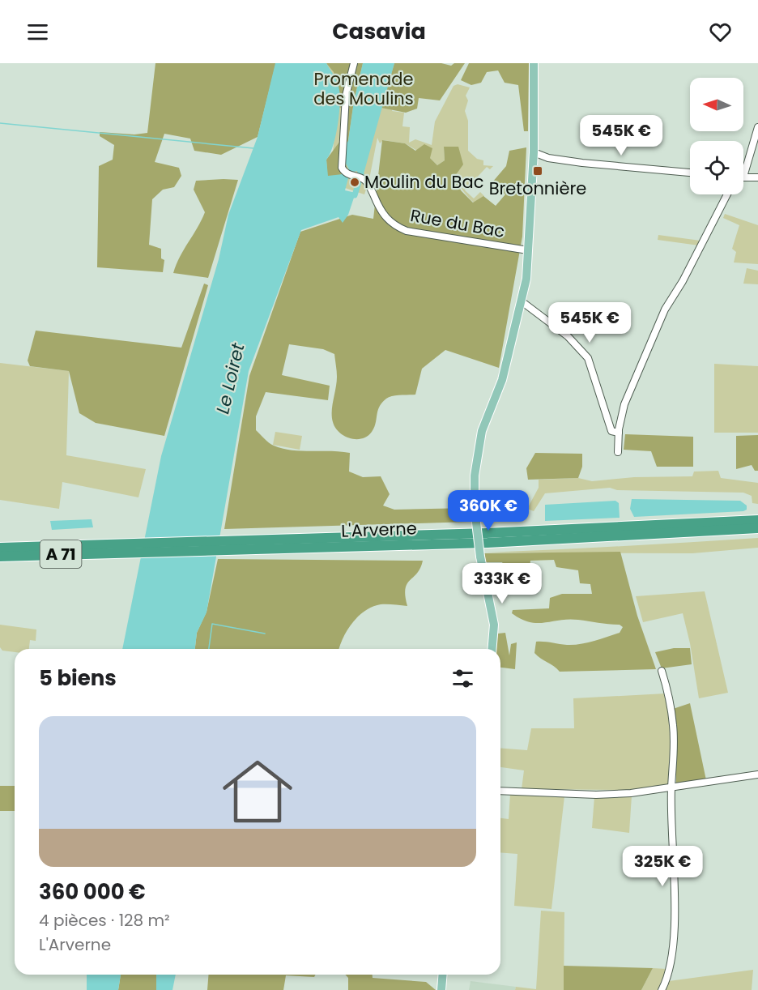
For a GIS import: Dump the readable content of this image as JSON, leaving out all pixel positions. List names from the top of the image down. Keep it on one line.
{"streets":{"highway":["L'Arverne","A 71"],"street":["Rue du Bac"]},"water":["Le Loiret"],"parks":["Promenade des Moulins"],"places":{"transit":["Bretonnière"],"other":["Moulin du Bac"]},"north":"left","page":{"header":"Casavia","price":["545K €","545K €","360K €","333K €","325K €"],"heading":"5 biens","list":[{"name":"360 000 €","note":"4 pièces · 128 m² · L'Arverne"}]}}
